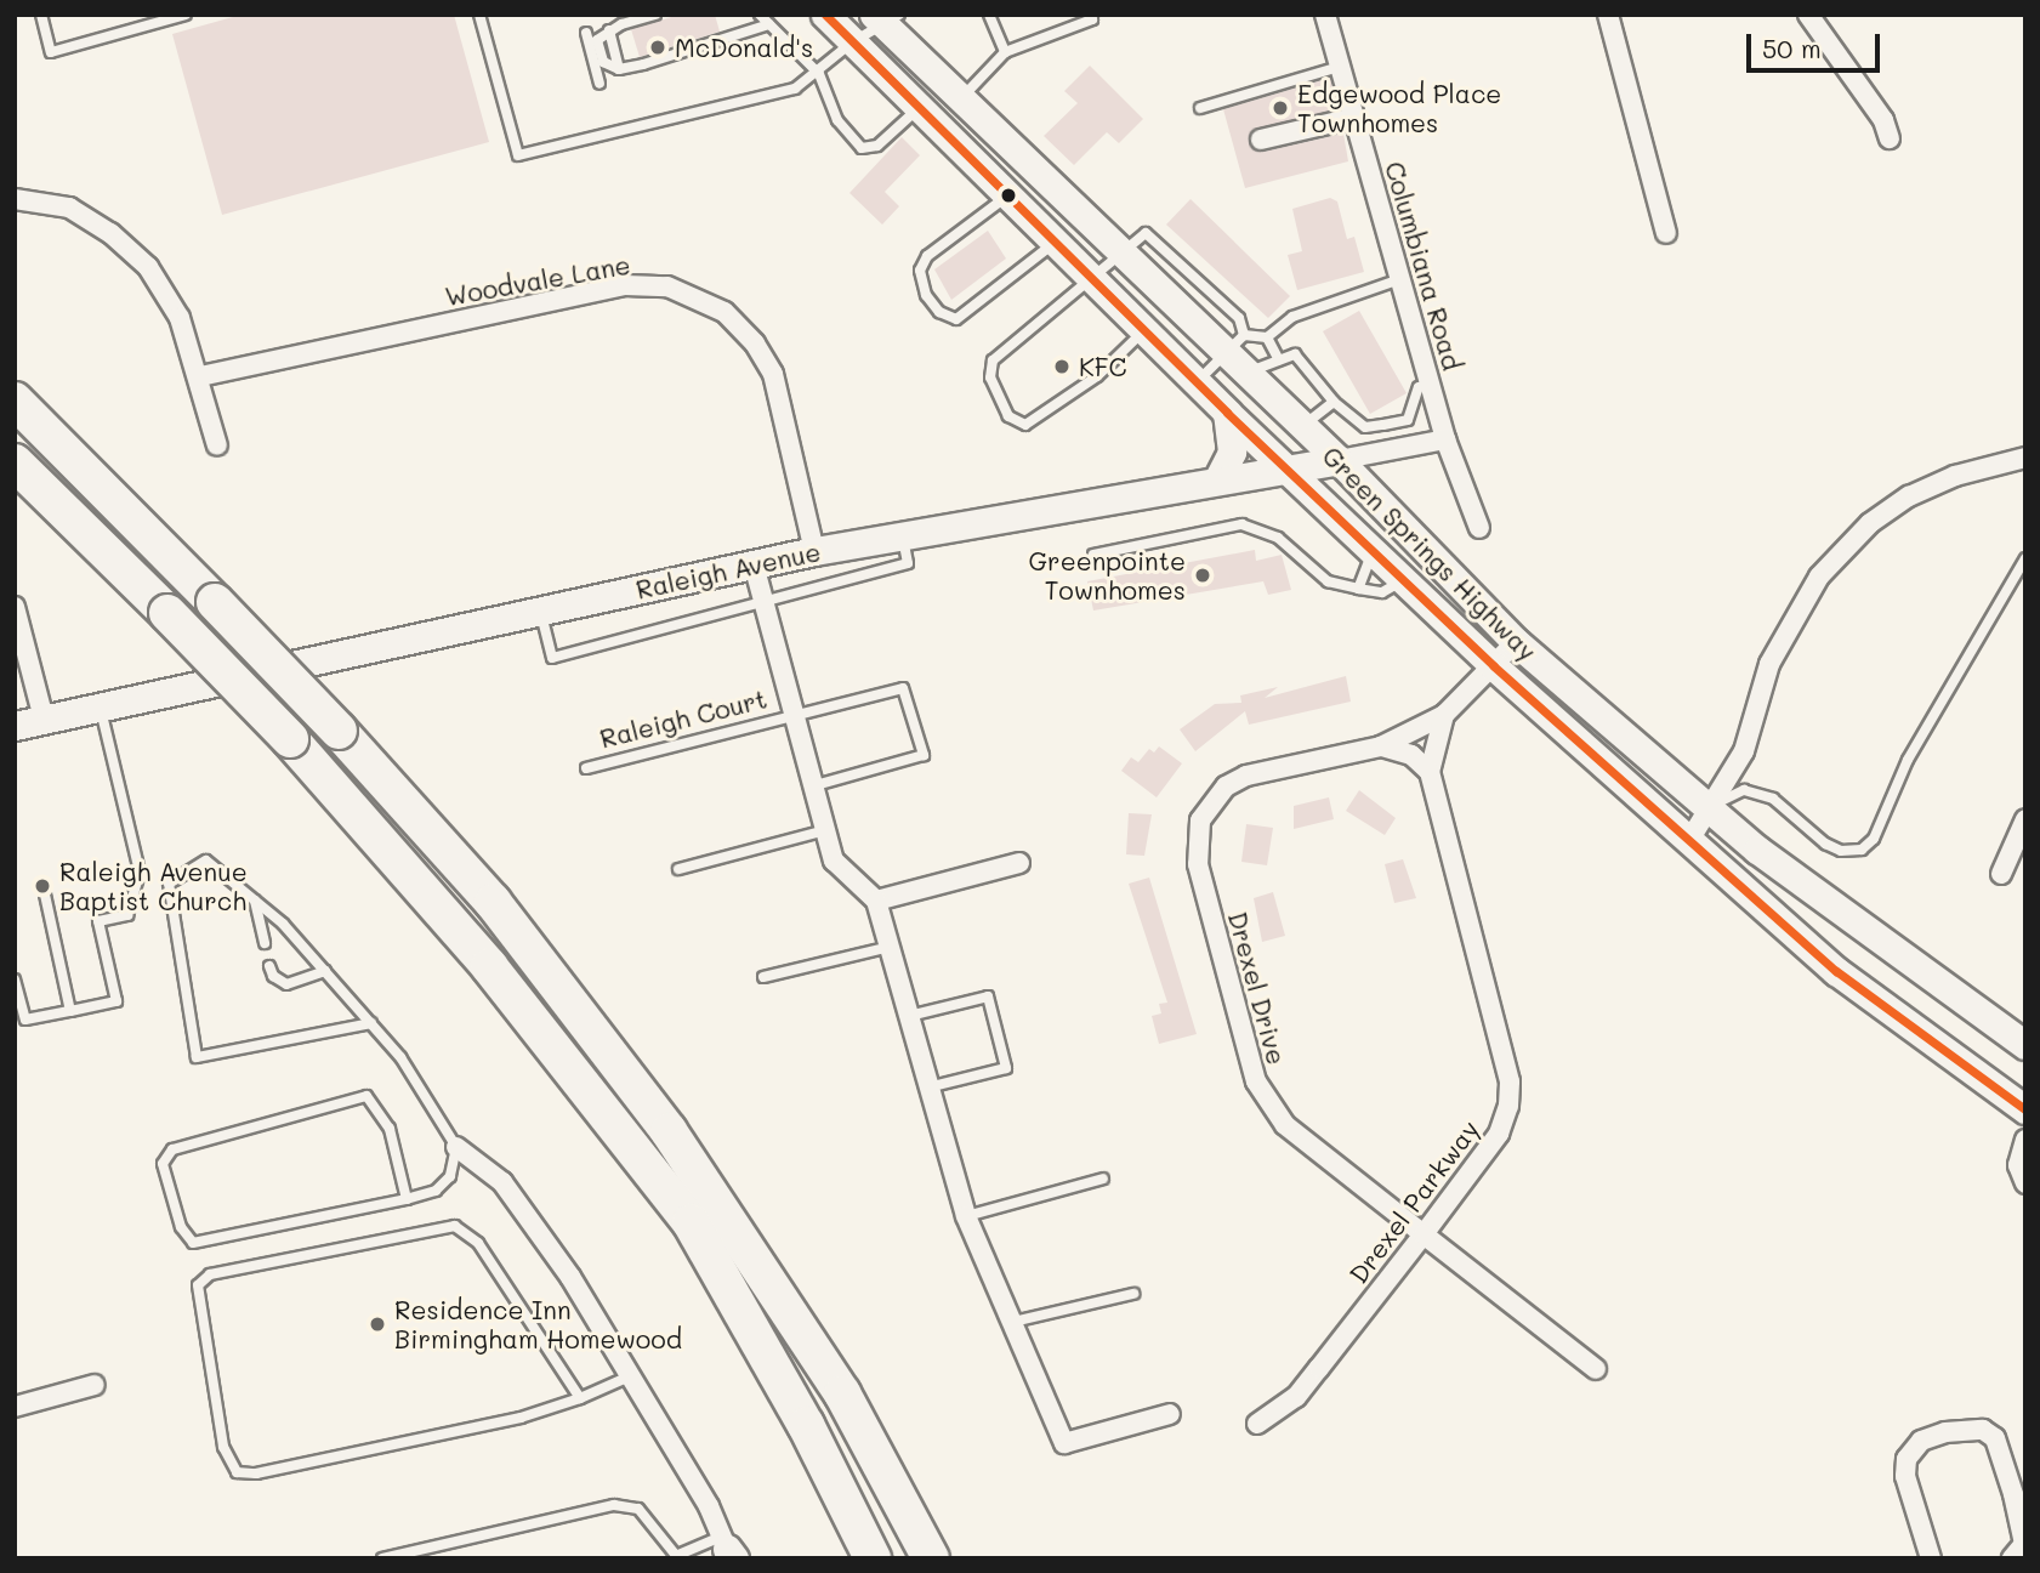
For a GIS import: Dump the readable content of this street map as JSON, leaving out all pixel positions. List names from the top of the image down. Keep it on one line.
{"streets":{"main road":["Green Springs Highway","Raleigh Avenue"],"street":["Columbiana Road","Woodvale Lane","Raleigh Court","Drexel Drive","Drexel Parkway"]},"crossings":[["Columbiana Road","Raleigh Avenue"],["Woodvale Lane","Raleigh Avenue"],["Green Springs Highway","Raleigh Avenue"],["Raleigh Avenue","Raleigh Court"],["Drexel Drive","Drexel Parkway"]],"places":["McDonald's","Edgewood Place Townhomes","KFC","Greenpointe Townhomes","Raleigh Avenue Baptist Church","Residence Inn Birmingham Homewood"],"scale_bar":"50 m"}
